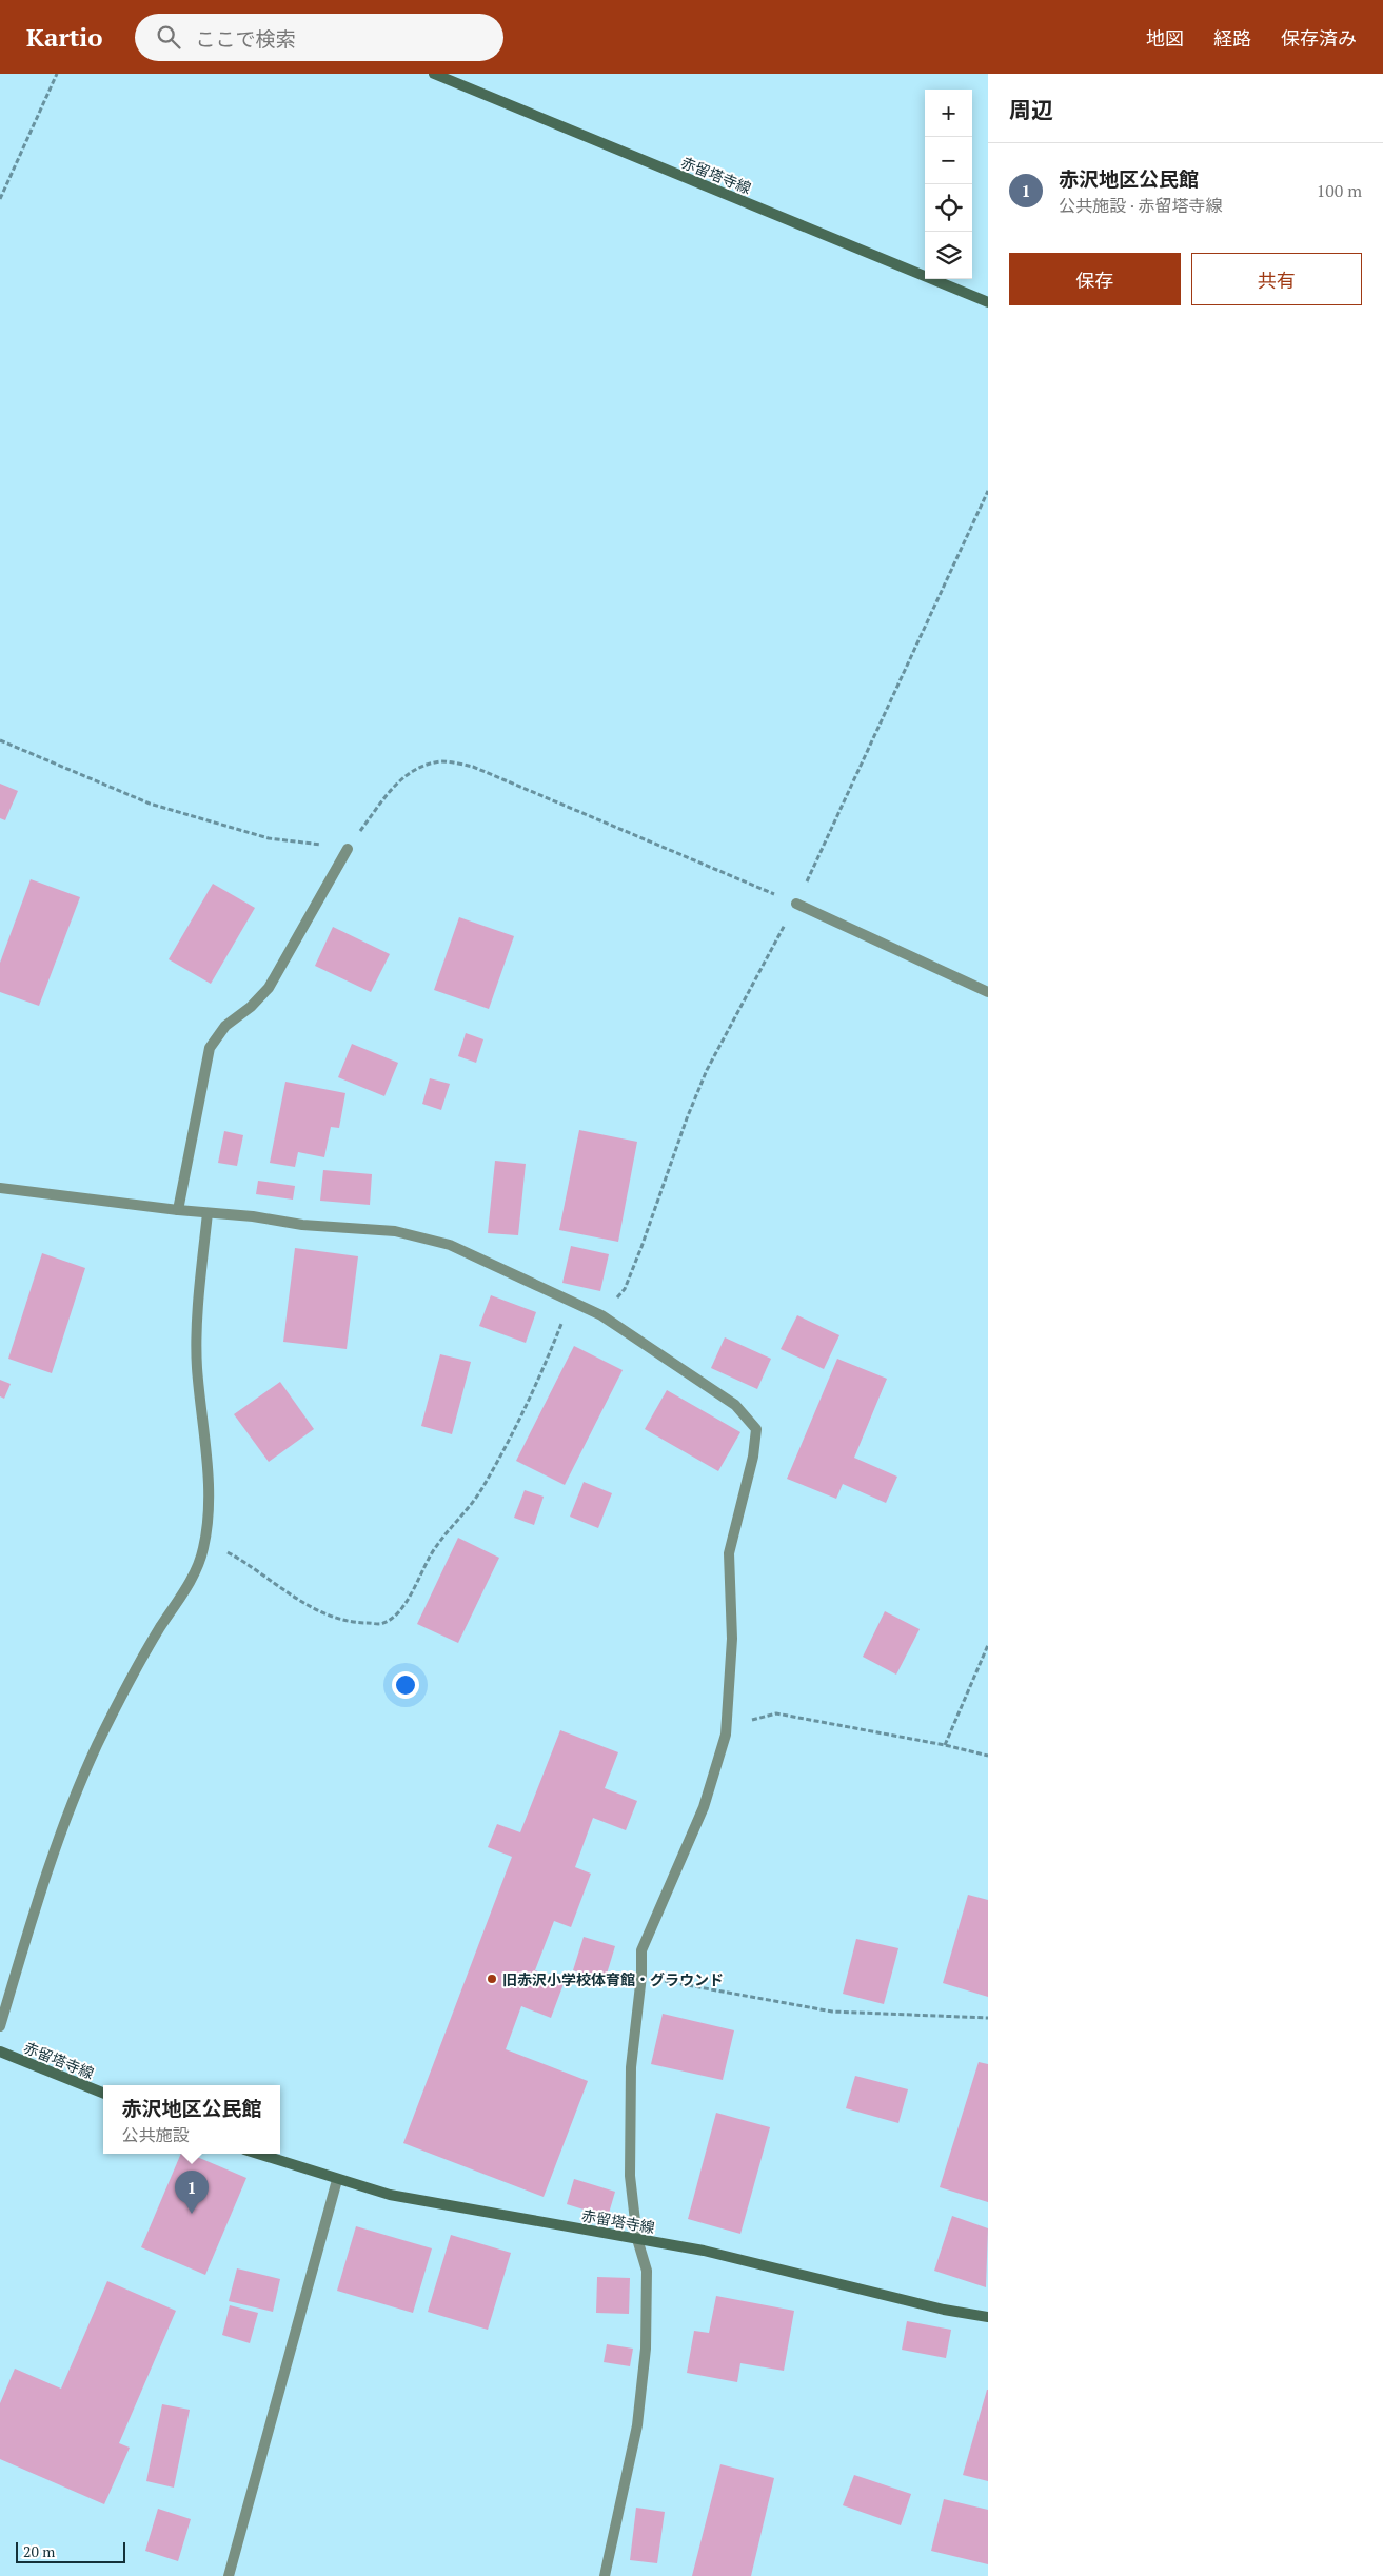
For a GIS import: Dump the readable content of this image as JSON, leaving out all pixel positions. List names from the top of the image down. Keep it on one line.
{"streets":{"main road":["赤留塔寺線"]},"places":["旧赤沢小学校体育館・グラウンド"],"scale_bar":"20 m","page":{"header":"Kartio","search":"ここで検索","nav":["地図","経路","保存済み"],"heading":"周辺","map_buttons":["+","−"],"list":[{"mark":"1","name":"赤沢地区公民館","note":"公共施設 · 赤留塔寺線","value":"100 m"}],"buttons":["保存","共有"],"popup":["赤沢地区公民館","公共施設"],"pins":"1","scale":"20 m"}}
